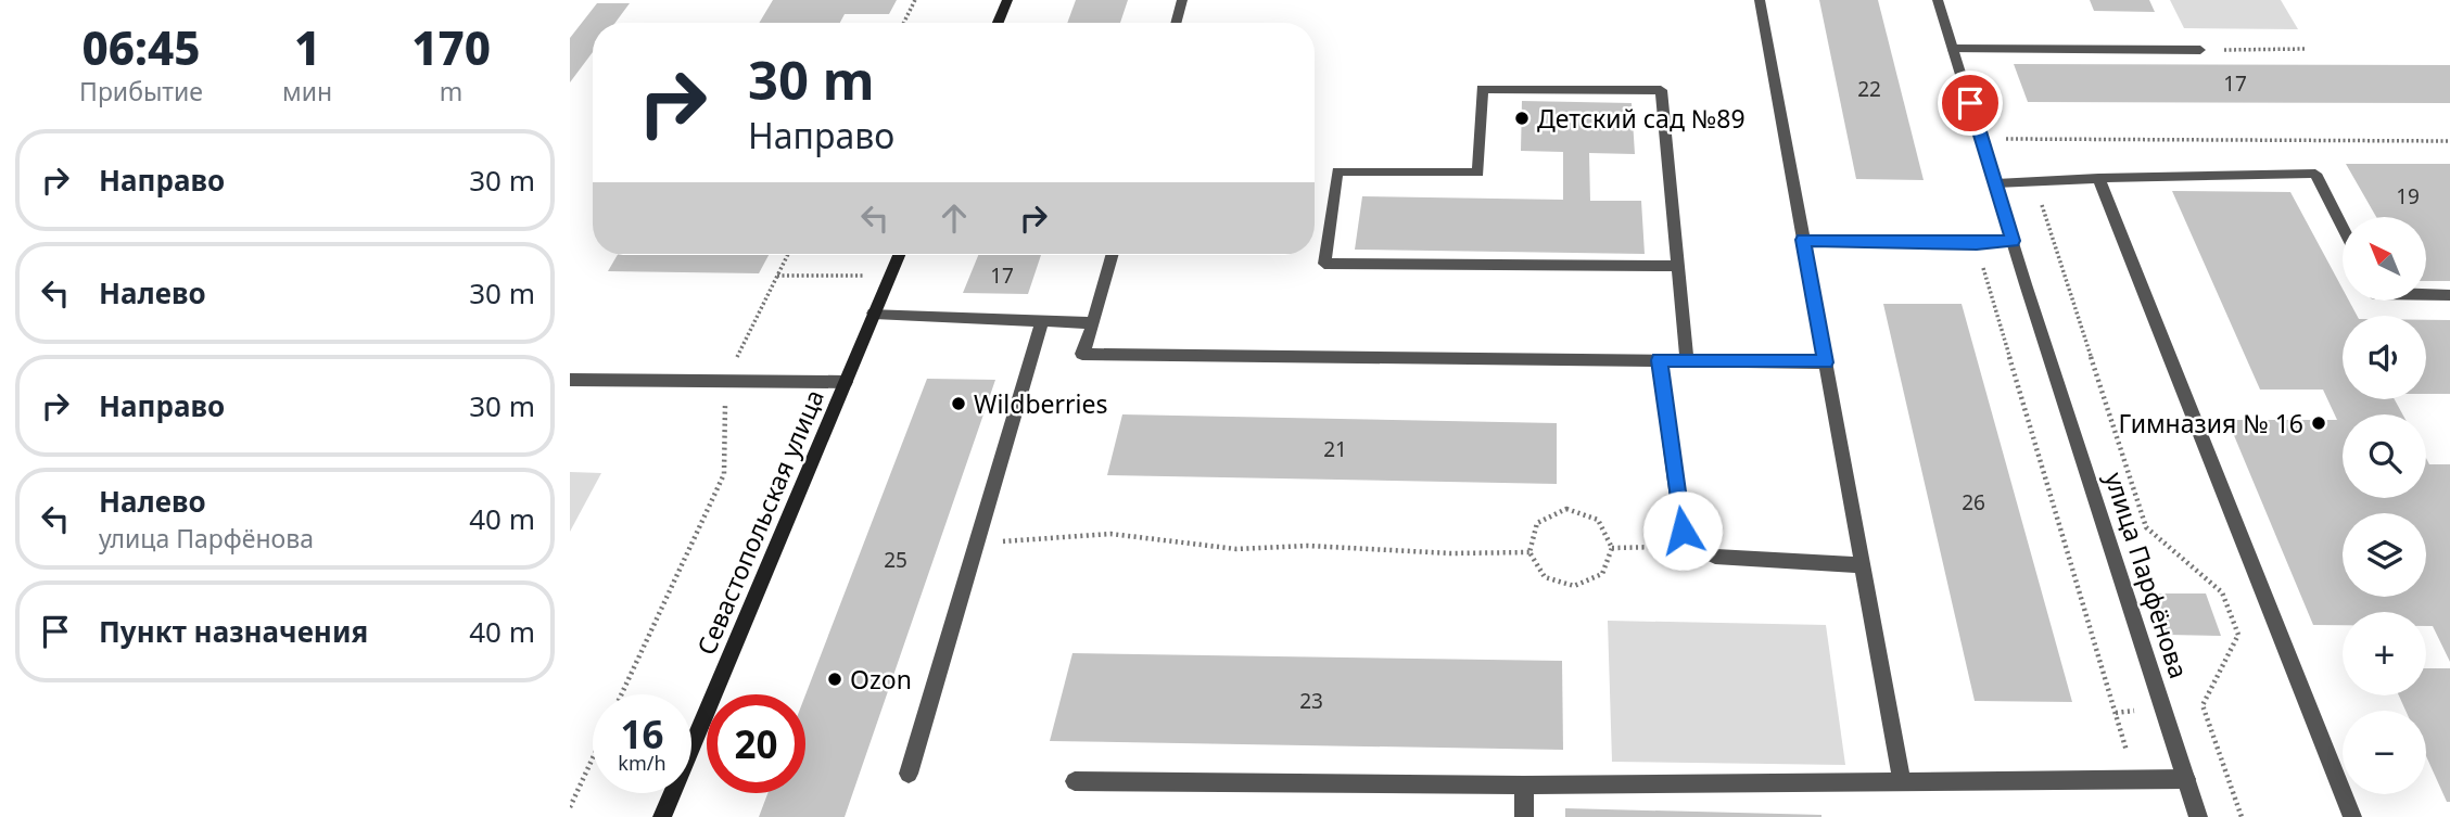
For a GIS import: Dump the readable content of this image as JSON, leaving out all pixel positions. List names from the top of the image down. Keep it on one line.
{"streets":{"street":["Севастопольская улица","улица Парфёнова"]},"places":["Детский сад №89","Wildberries","Гимназия № 16","Ozon"],"house_numbers":["17","22","19","17","21","26","25","23"],"north":"top left","page":{"eta":["06:45","Прибытие","1","мин","170","m"],"turn":["30 m","Направо"],"list":[{"name":"Направо","value":"30 m"},{"name":"Налево","value":"30 m"},{"name":"Направо","value":"30 m"},{"name":"Налево","note":"улица Парфёнова","value":"40 m"},{"name":"Пункт назначения","value":"40 m"}],"map_buttons":["+","−"],"speed":"16 km/h","limit":"20"}}
